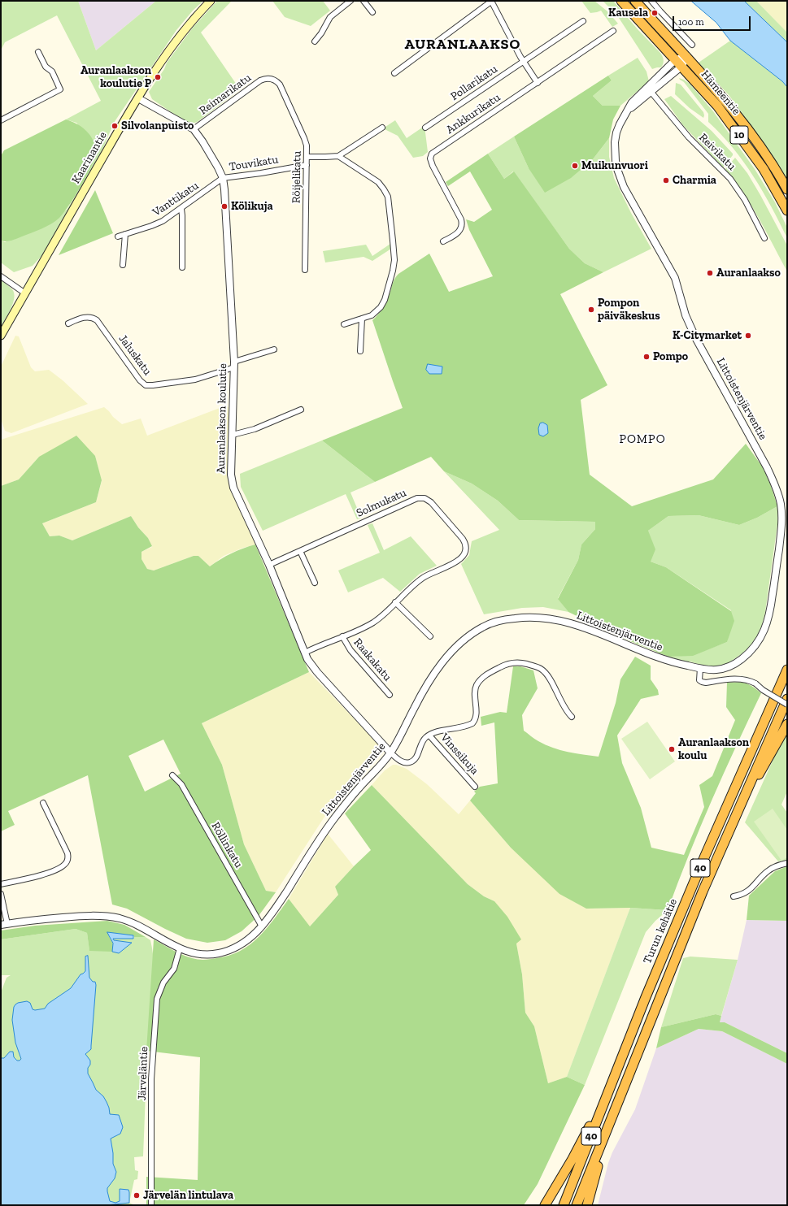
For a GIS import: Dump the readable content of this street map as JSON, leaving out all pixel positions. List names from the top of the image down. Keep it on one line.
{"streets":{"highway":["Hämeentie","10","40","Turun kehätie"],"main road":["Kaarinantie"],"street":["Pollarikatu","Reimarikatu","Ankkurikatu","Reivikatu","Touvikatu","Röijelikatu","Vanttikatu","Jaluskatu","Littoistenjärventie","Auranlaakson koulutie","Solmukatu","Raakakatu","Vinssikuja","Röllinkatu","Järveläntie"]},"crossings":[["Hämeentie","Littoistenjärventie"],["Reimarikatu","Röijelikatu"],["Reimarikatu","Auranlaakson koulutie"],["Reivikatu","Littoistenjärventie"],["Kaarinantie","Auranlaakson koulutie"],["Touvikatu","Röijelikatu"],["Touvikatu","Vanttikatu"],["Touvikatu","Auranlaakson koulutie"],["Vanttikatu","Auranlaakson koulutie"],["Jaluskatu","Auranlaakson koulutie"],["Littoistenjärventie","Auranlaakson koulutie"],["Littoistenjärventie","Röllinkatu"],["Littoistenjärventie","Järveläntie"],["Auranlaakson koulutie","Solmukatu"],["Solmukatu","Raakakatu"]],"districts":["AURANLAAKSO","POMPO"],"places":["Kausela","Auranlaakson koulutie P","Silvolanpuisto","Muikunvuori","Charmia","Kölikuja","Auranlaakso","Pompon päiväkeskus","K-Citymarket","Pompo","Auranlaakson koulu","Järvelän lintulava"],"scale_bar":"100 m"}
